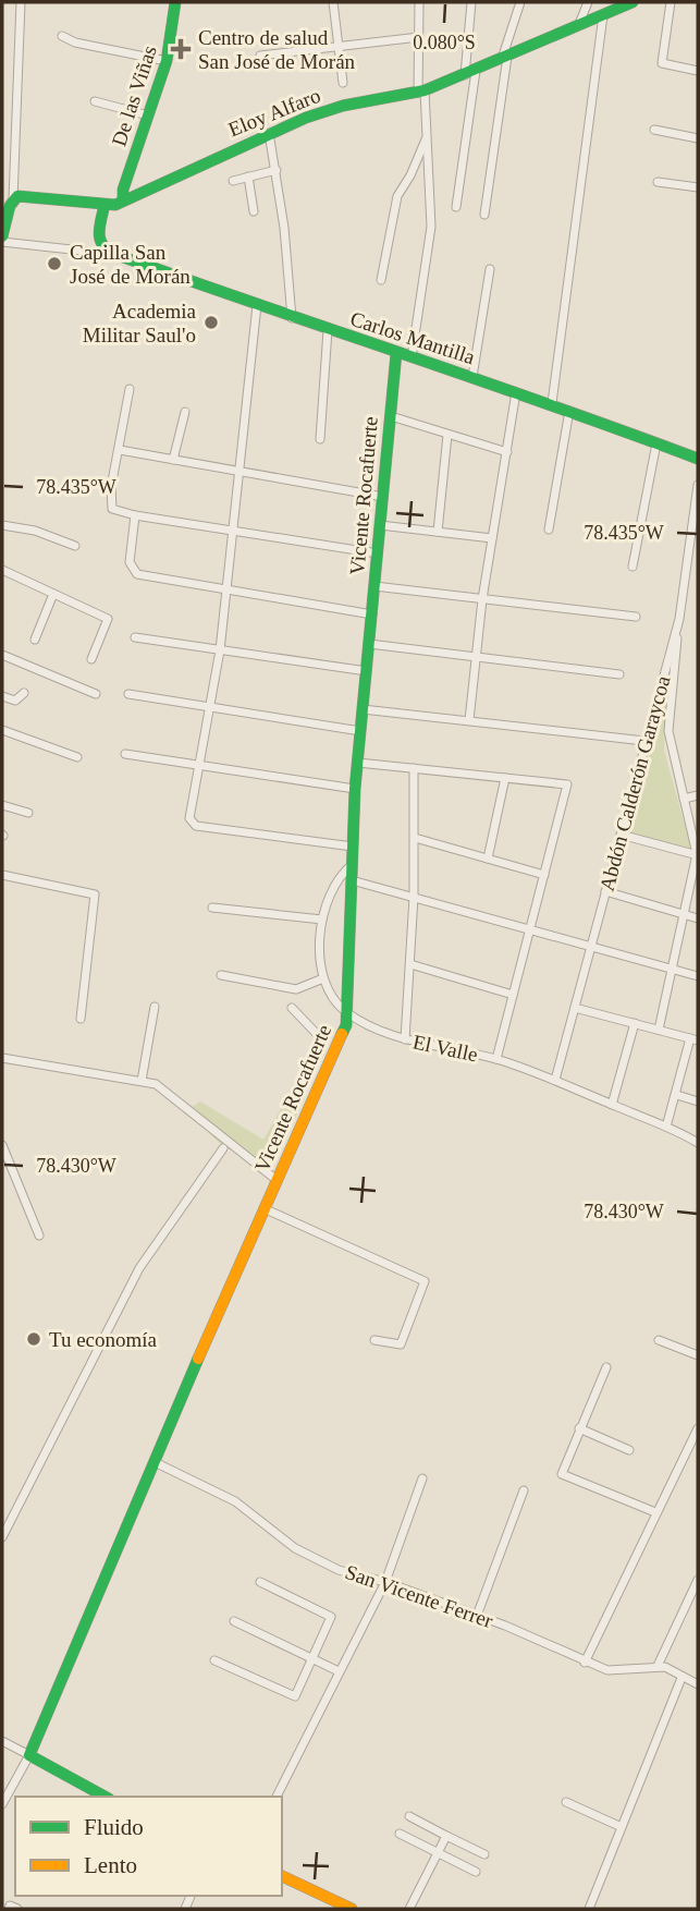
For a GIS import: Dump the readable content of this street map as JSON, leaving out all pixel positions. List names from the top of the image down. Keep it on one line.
{"streets":{"street":["De las Viñas","Eloy Alfaro","Carlos Mantilla","Vicente Rocafuerte","Abdón Calderón Garaycoa","El Valle","San Vicente Ferrer"]},"crossings":[["De las Viñas","Eloy Alfaro"],["Carlos Mantilla","Vicente Rocafuerte"],["Vicente Rocafuerte","El Valle"],["Vicente Rocafuerte","San Vicente Ferrer"],["Abdón Calderón Garaycoa","El Valle"]],"places":{"health":["Centro de salud San José de Morán"],"other":["Capilla San José de Morán","Academia Militar Saul'o","Tu economía"]},"legend":["Fluido","Lento"],"coordinates":["0.080°S","78.435°W","78.430°W"]}
